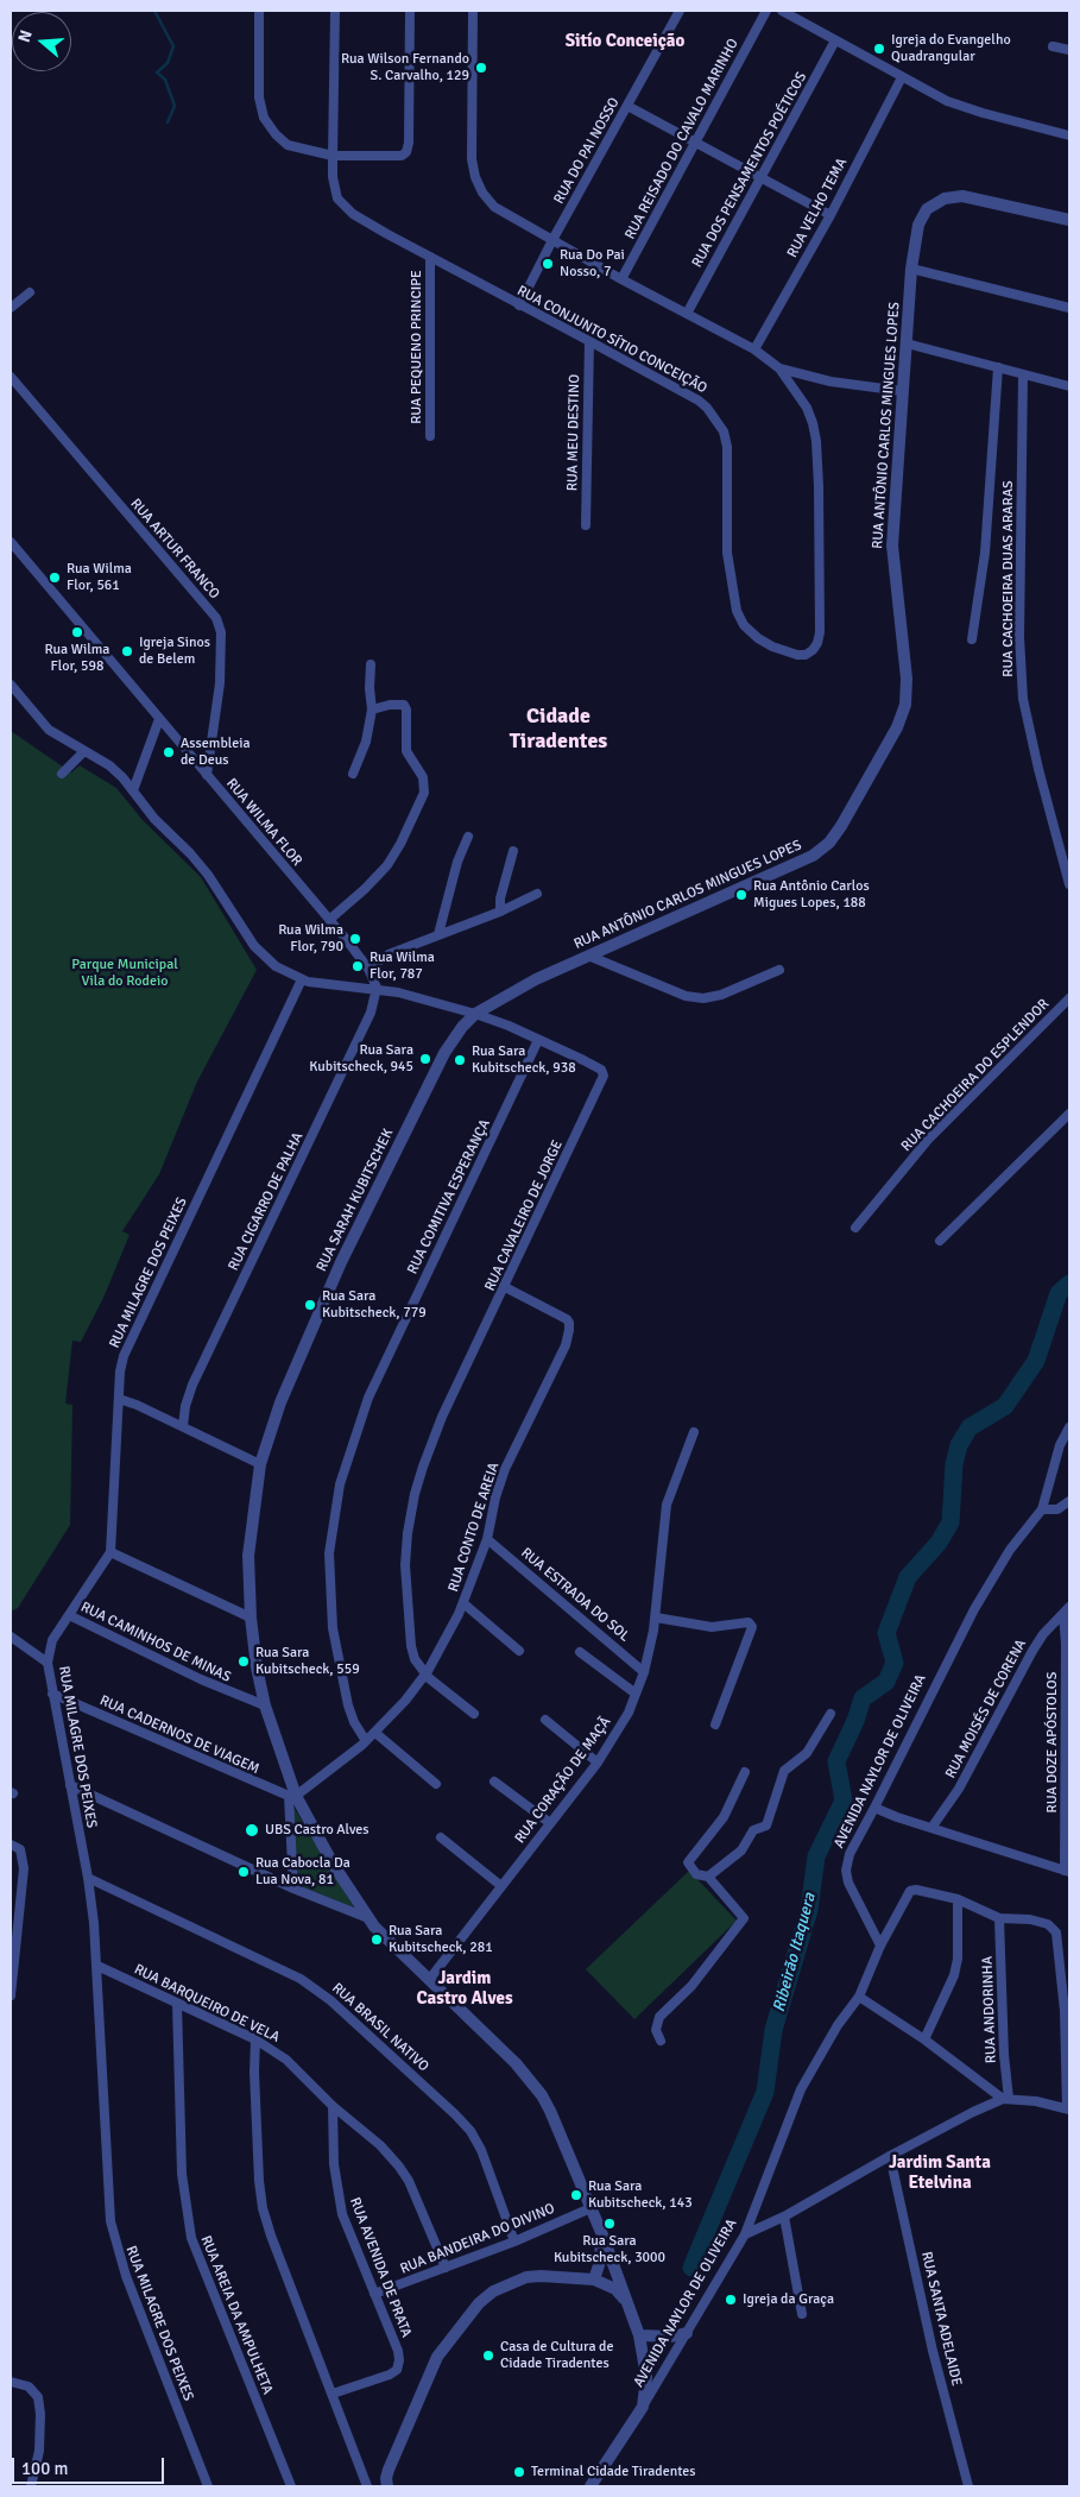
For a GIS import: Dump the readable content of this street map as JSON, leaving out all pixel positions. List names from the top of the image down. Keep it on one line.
{"streets":{"street":["RUA REISADO DO CAVALO MARINHO","RUA DO PAI NOSSO","RUA DOS PENSAMENTOS POÉTICOS","RUA VELHO TEMA","RUA CONJUNTO SÍTIO CONCEIÇÃO","RUA PEQUENO PRINCIPE","RUA ANTÔNIO CARLOS MINGUES LOPES","RUA MEU DESTINO","RUA ARTUR FRANCO","RUA CACHOEIRA DUAS ARARAS","RUA WILMA FLOR","RUA CACHOEIRA DO ESPLENDOR","RUA COMITIVA ESPERANÇA","RUA SARAH KUBITSCHEK","RUA CIGARRO DE PALHA","RUA CAVALEIRO DE JORGE","RUA MILAGRE DOS PEIXES","RUA CONTO DE AREIA","RUA ESTRADA DO SOL","RUA CAMINHOS DE MINAS","RUA MOISÉS DE CORENA","RUA CADERNOS DE VIAGEM","RUA DOZE APÓSTOLOS","AVENIDA NAYLOR DE OLIVEIRA","RUA CORAÇÃO DE MAÇÃ","RUA BARQUEIRO DE VELA","RUA ANDORINHA","RUA BRASIL NATIVO","RUA BANDEIRA DO DIVINO","RUA AVENIDA DE PRATA","RUA AREIA DA AMPULHETA","RUA SANTA ADELAIDE"]},"crossings":[["RUA DO PAI NOSSO","RUA CONJUNTO SÍTIO CONCEIÇÃO"],["RUA CONJUNTO SÍTIO CONCEIÇÃO","RUA PEQUENO PRINCIPE"],["RUA CONJUNTO SÍTIO CONCEIÇÃO","RUA MEU DESTINO"],["RUA ANTÔNIO CARLOS MINGUES LOPES","RUA SARAH KUBITSCHEK"],["RUA ANTÔNIO CARLOS MINGUES LOPES","RUA CAVALEIRO DE JORGE"],["RUA ARTUR FRANCO","RUA WILMA FLOR"],["RUA WILMA FLOR","RUA CIGARRO DE PALHA"],["RUA WILMA FLOR","RUA CAVALEIRO DE JORGE"],["RUA COMITIVA ESPERANÇA","RUA CAVALEIRO DE JORGE"],["RUA COMITIVA ESPERANÇA","RUA CONTO DE AREIA"],["RUA SARAH KUBITSCHEK","RUA CAVALEIRO DE JORGE"],["RUA SARAH KUBITSCHEK","RUA CONTO DE AREIA"],["RUA SARAH KUBITSCHEK","RUA CAMINHOS DE MINAS"],["RUA SARAH KUBITSCHEK","RUA CADERNOS DE VIAGEM"],["RUA SARAH KUBITSCHEK","AVENIDA NAYLOR DE OLIVEIRA"],["RUA SARAH KUBITSCHEK","RUA CORAÇÃO DE MAÇÃ"],["RUA SARAH KUBITSCHEK","RUA BANDEIRA DO DIVINO"],["RUA CIGARRO DE PALHA","RUA CAVALEIRO DE JORGE"],["RUA CAVALEIRO DE JORGE","RUA MILAGRE DOS PEIXES"],["RUA CAVALEIRO DE JORGE","RUA CONTO DE AREIA"],["RUA MILAGRE DOS PEIXES","RUA CAMINHOS DE MINAS"],["RUA MILAGRE DOS PEIXES","RUA CADERNOS DE VIAGEM"],["RUA MILAGRE DOS PEIXES","RUA BARQUEIRO DE VELA"],["RUA MILAGRE DOS PEIXES","RUA BRASIL NATIVO"],["RUA CONTO DE AREIA","RUA ESTRADA DO SOL"],["RUA CONTO DE AREIA","RUA CADERNOS DE VIAGEM"],["RUA ESTRADA DO SOL","RUA CORAÇÃO DE MAÇÃ"],["RUA MOISÉS DE CORENA","RUA DOZE APÓSTOLOS"],["RUA BARQUEIRO DE VELA","RUA BANDEIRA DO DIVINO"],["RUA BARQUEIRO DE VELA","RUA AVENIDA DE PRATA"],["RUA BARQUEIRO DE VELA","RUA AREIA DA AMPULHETA"],["RUA BRASIL NATIVO","RUA BANDEIRA DO DIVINO"],["RUA BANDEIRA DO DIVINO","RUA AVENIDA DE PRATA"]],"districts":["Sitío Conceição","Cidade Tiradentes","Jardim Castro Alves","Jardim Santa Etelvina"],"water":["Ribeirão Itaquera"],"parks":["Parque Municipal Vila do Rodeio"],"places":["Igreja do Evangelho Quadrangular","Rua Wilson Fernando S. Carvalho, 129","Rua Do Pai Nosso, 7","Rua Wilma Flor, 561","Rua Wilma Flor, 598","Igreja Sinos de Belem","Assembleia de Deus","Rua Antônio Carlos Migues Lopes, 188","Rua Wilma Flor, 790","Rua Wilma Flor, 787","Rua Sara Kubitscheck, 945","Rua Sara Kubitscheck, 938","Rua Sara Kubitscheck, 779","Rua Sara Kubitscheck, 559","UBS Castro Alves","Rua Cabocla Da Lua Nova, 81","Rua Sara Kubitscheck, 281","Rua Sara Kubitscheck, 143","Rua Sara Kubitscheck, 3000","Igreja da Graça","Casa de Cultura de Cidade Tiradentes","Terminal Cidade Tiradentes"],"scale_bar":"100 m","north":"left"}
